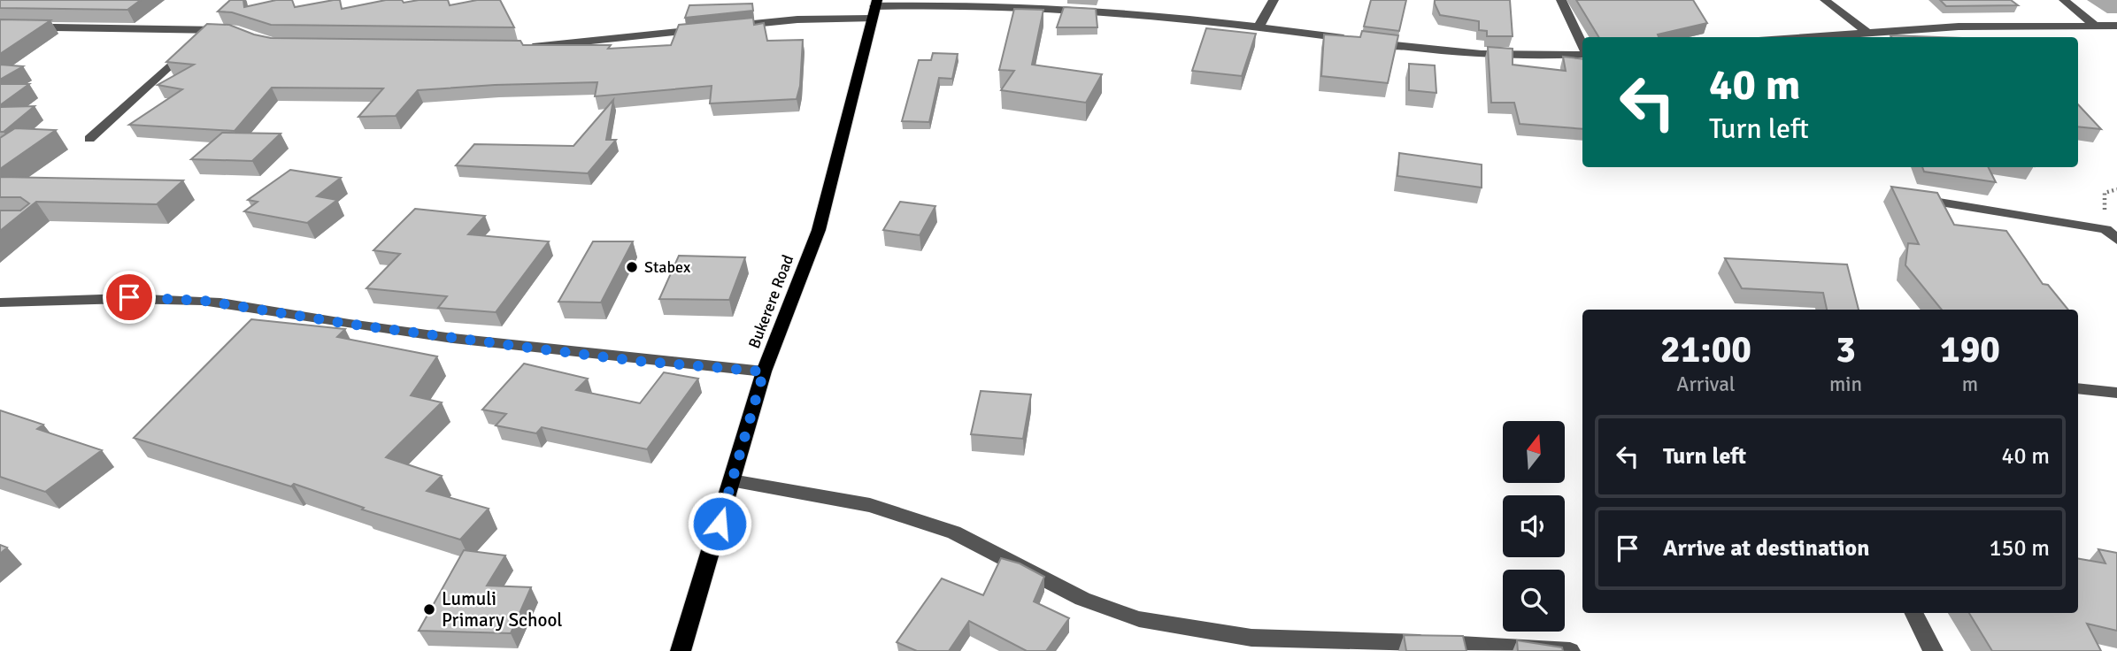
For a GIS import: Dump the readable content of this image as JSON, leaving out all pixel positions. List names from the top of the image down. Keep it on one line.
{"streets":{"main road":["Bukerere Road"]},"places":["Stabex","Lumuli Primary School"],"north":"top","page":{"turn":["40 m","Turn left"],"eta":["21:00","Arrival","3","min","190","m"],"list":[{"name":"Turn left","value":"40 m"},{"name":"Arrive at destination","value":"150 m"}]}}
